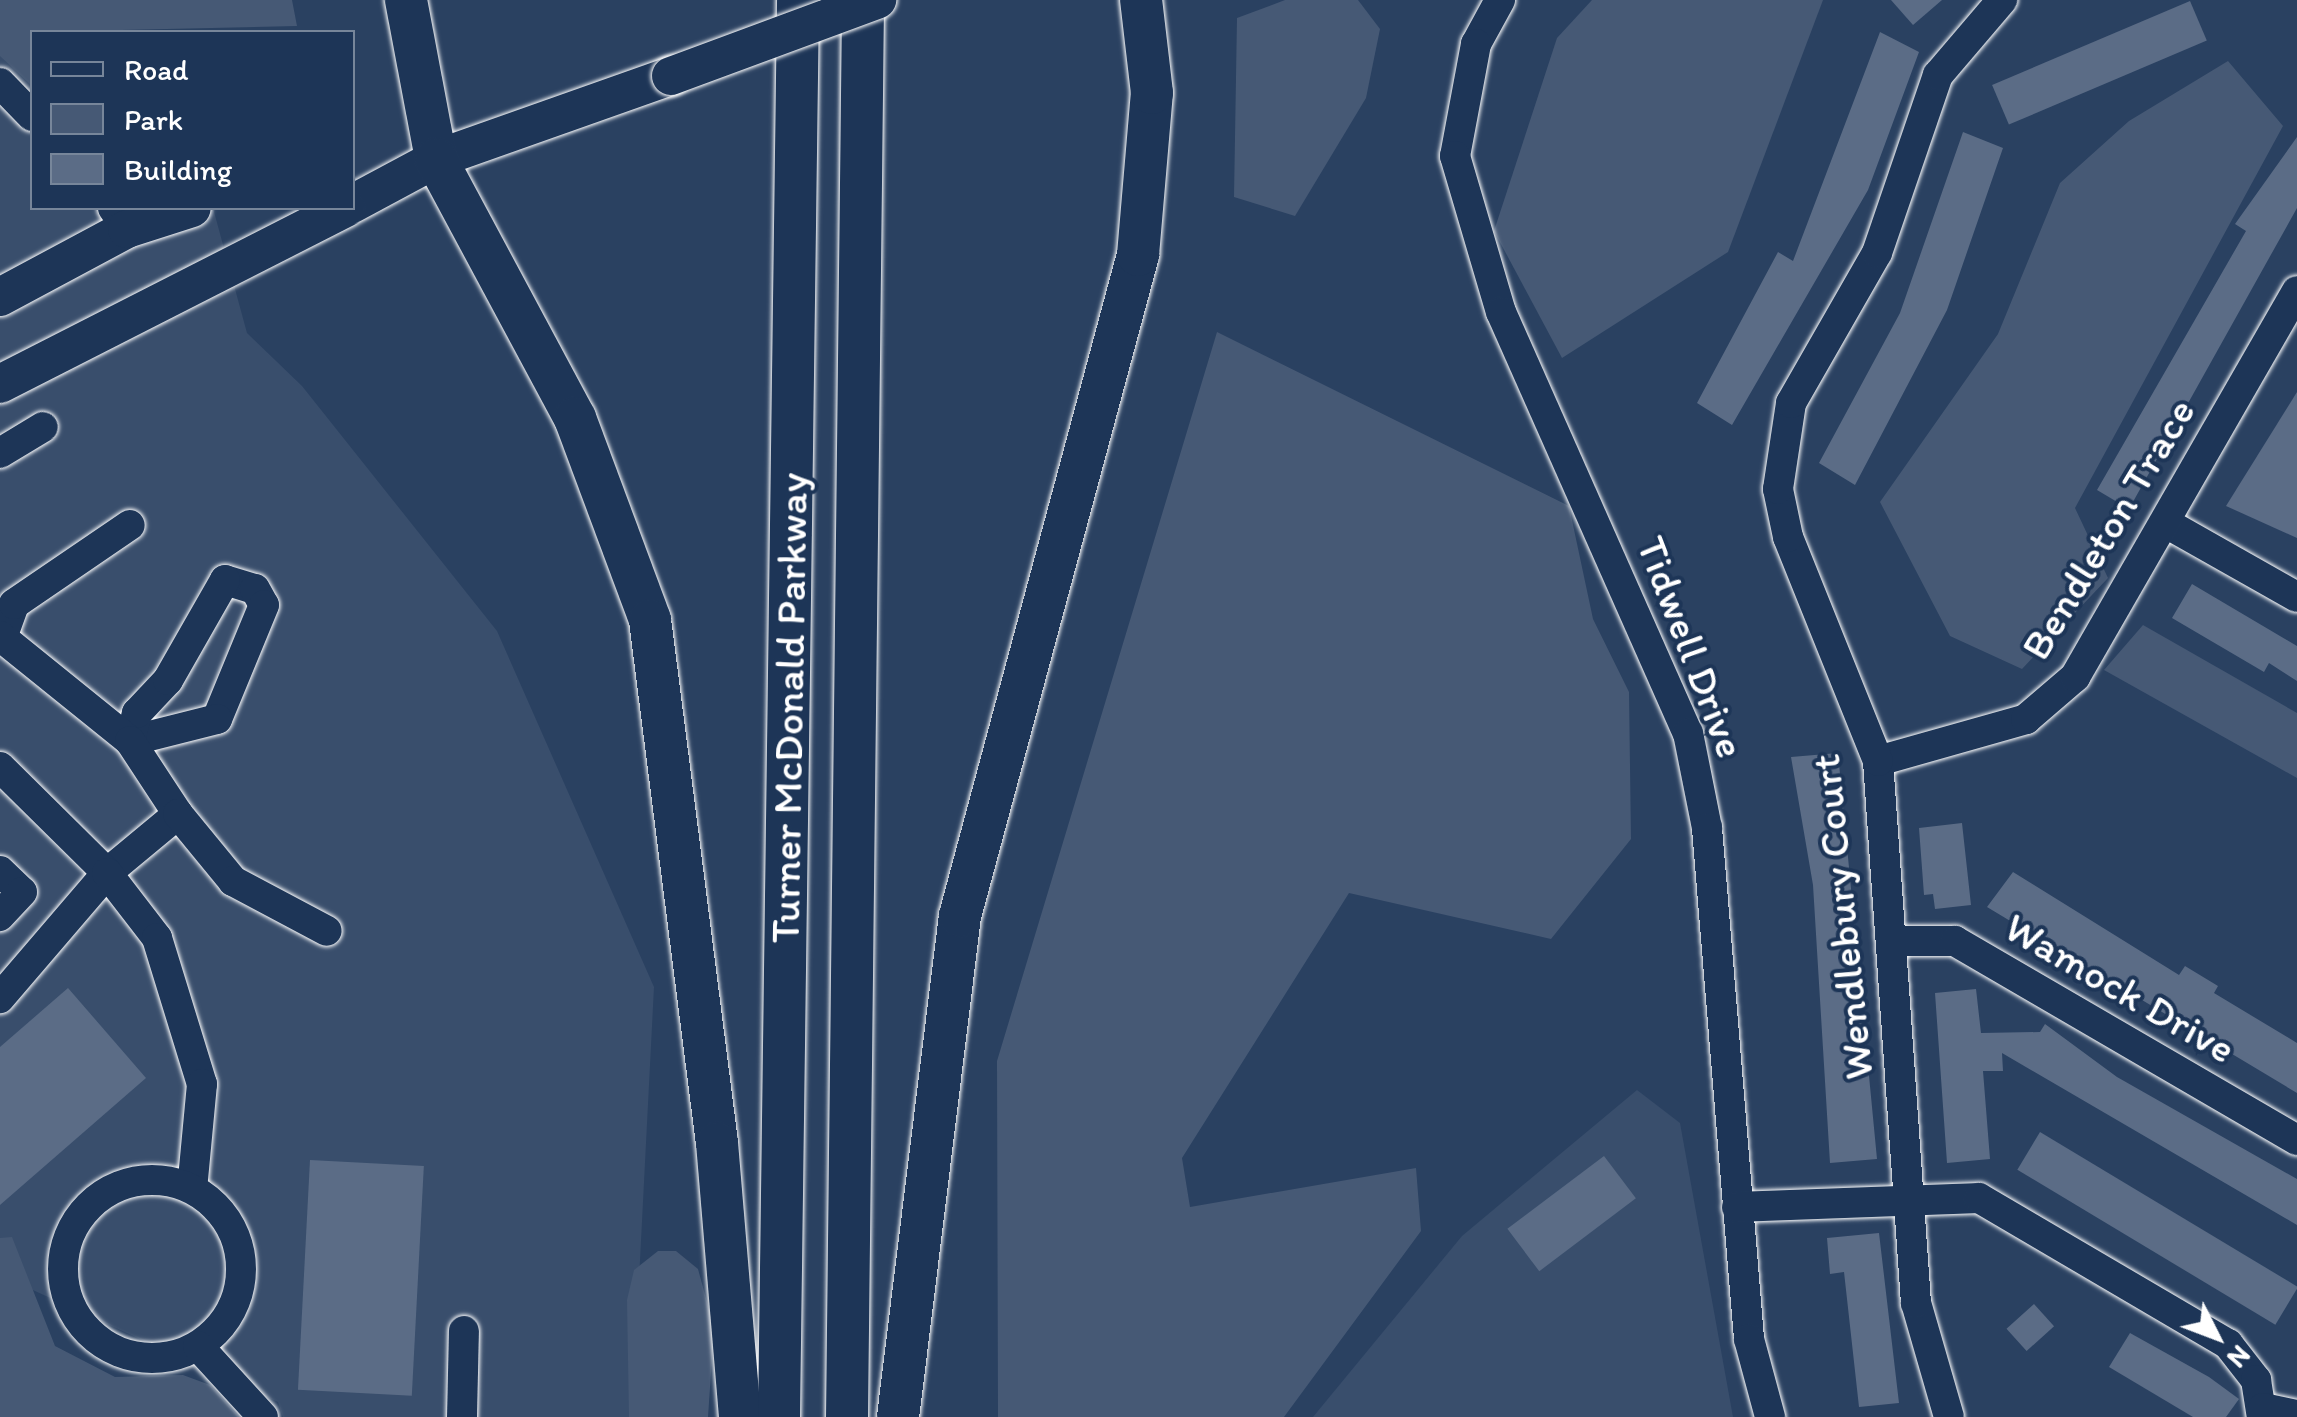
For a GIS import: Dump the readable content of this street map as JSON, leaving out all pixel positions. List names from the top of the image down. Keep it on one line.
{"streets":{"highway":["Turner McDonald Parkway"],"street":["Bendleton Trace","Tidwell Drive","Wendlebury Court","Wamock Drive"]},"crossings":[["Bendleton Trace","Wendlebury Court"],["Wendlebury Court","Wamock Drive"]],"legend":["Road","Park","Building"],"north":"bottom right"}
